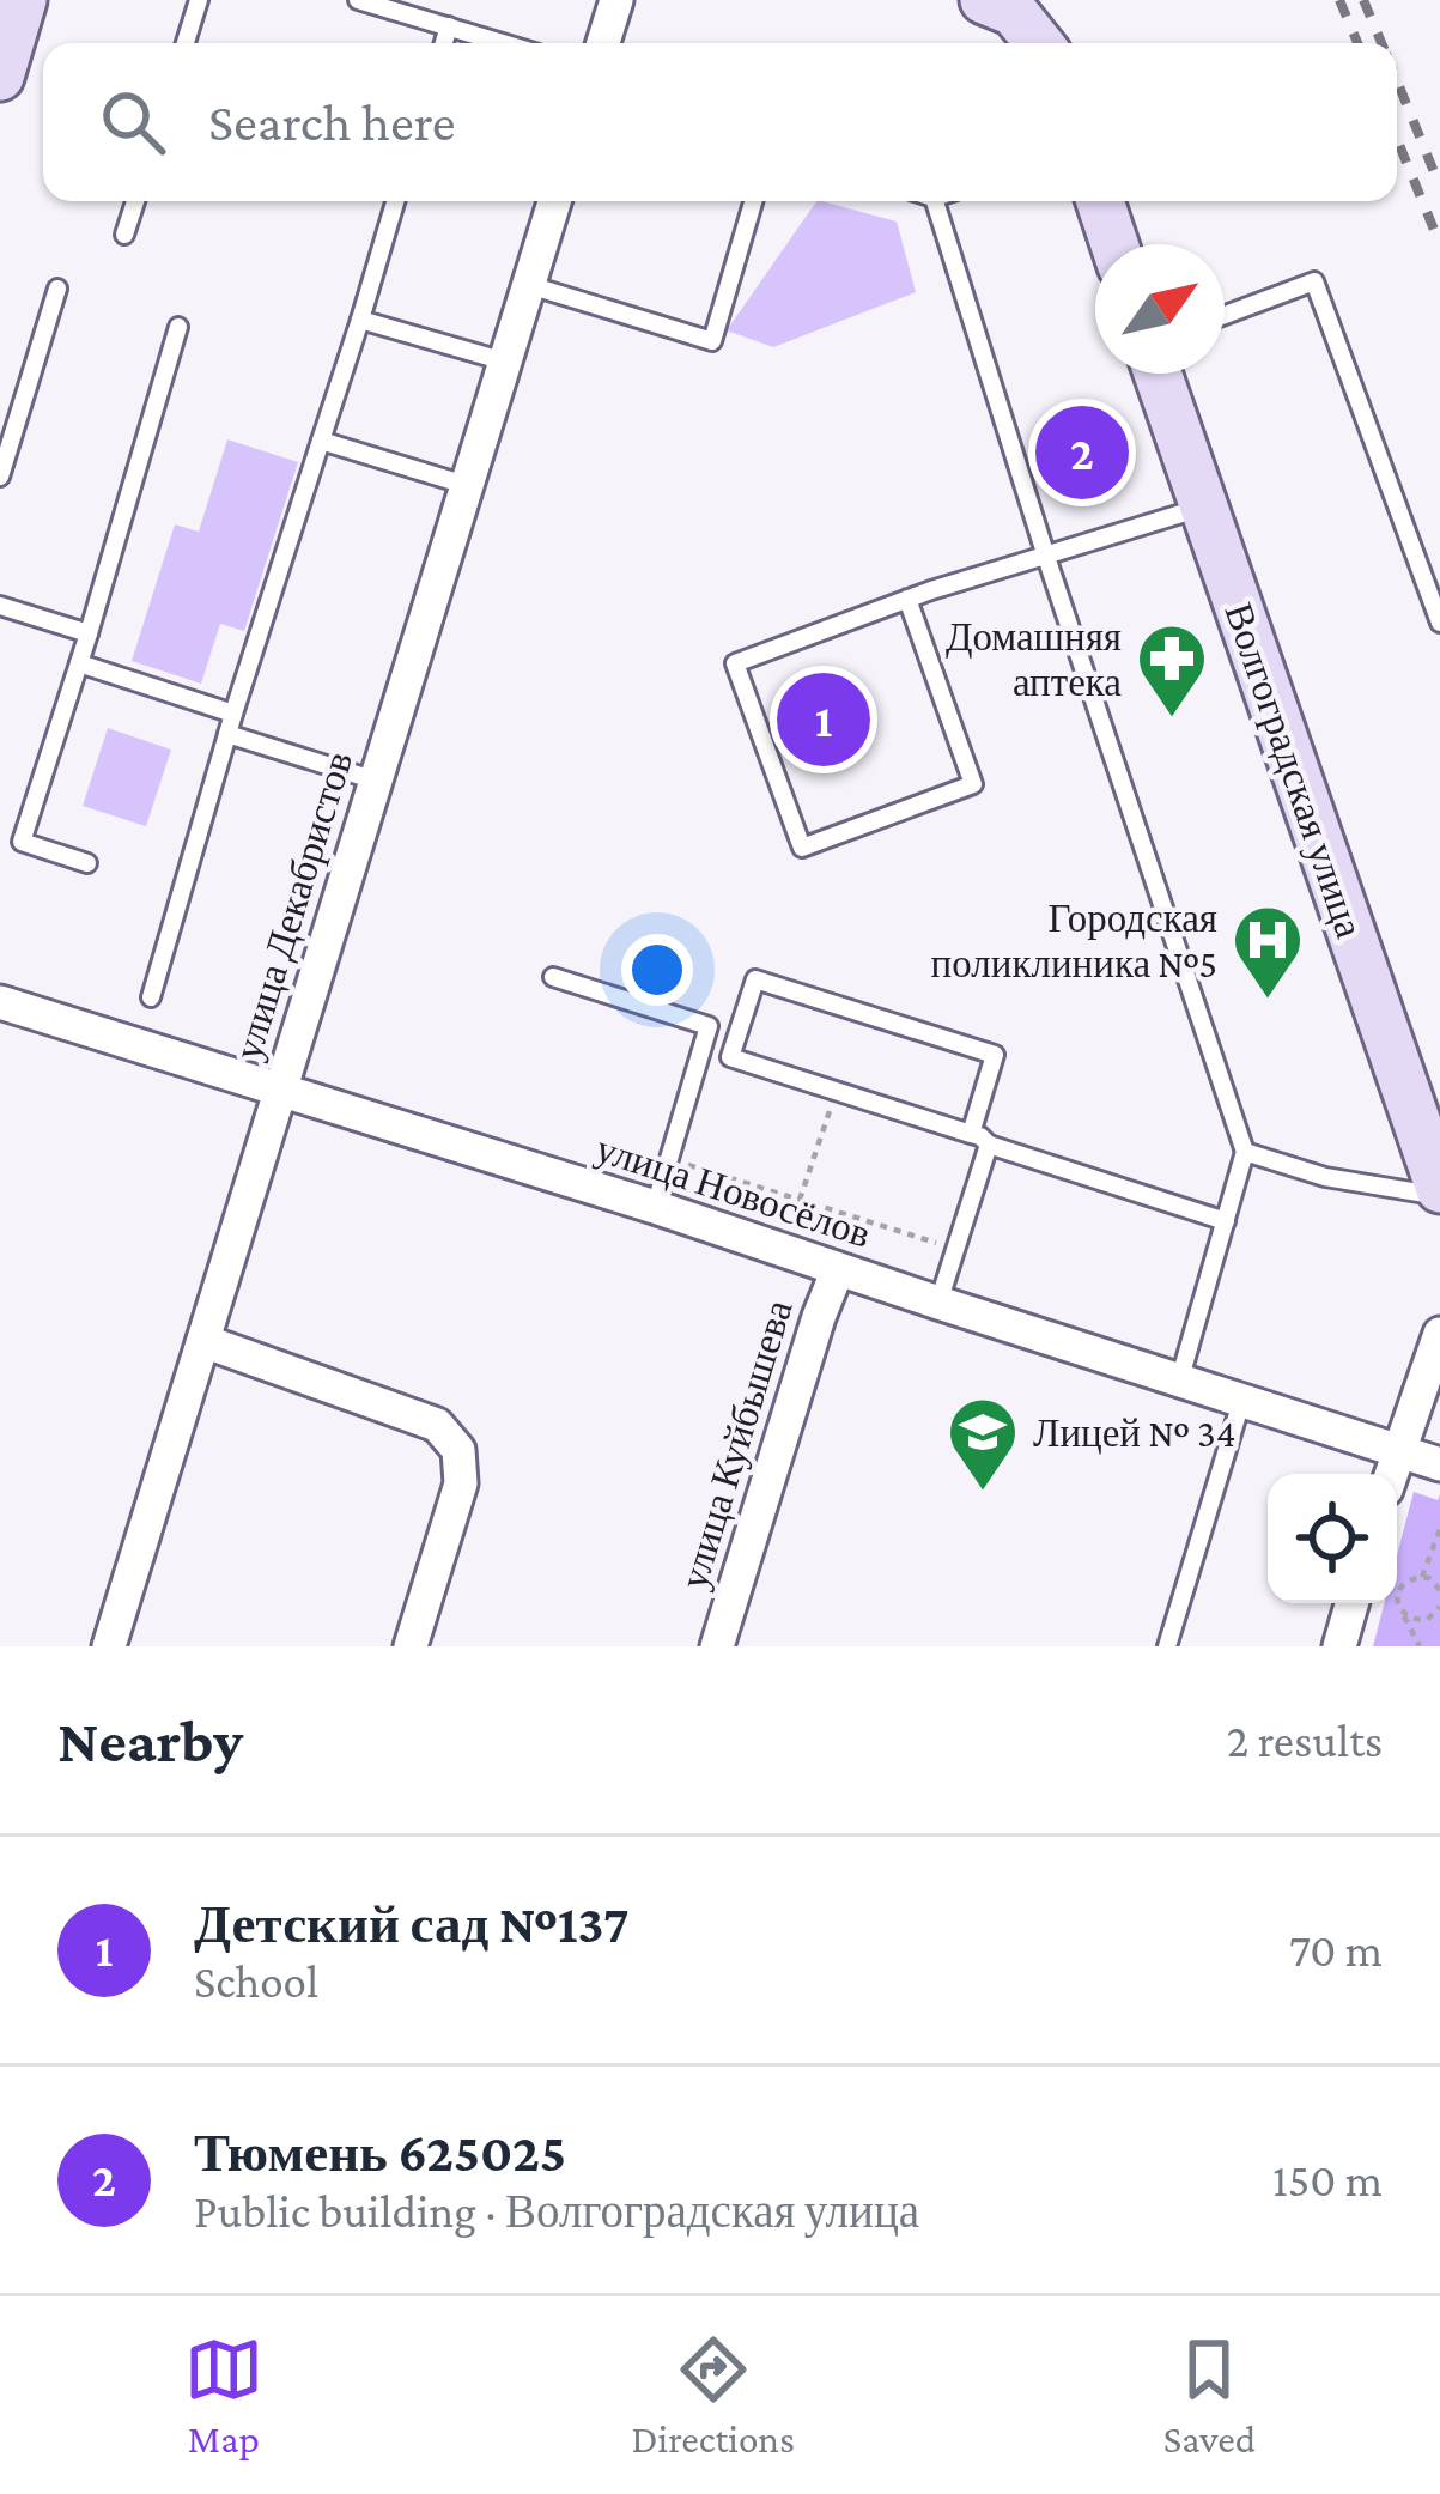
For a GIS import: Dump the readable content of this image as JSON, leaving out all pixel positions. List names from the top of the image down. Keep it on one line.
{"streets":{"street":["Волгоградская улица","улица Декабристов","улица Новосёлов","улица Куйбышева"]},"crossings":[["улица Декабристов","улица Новосёлов"],["улица Новосёлов","улица Куйбышева"]],"places":{"pharmacy":["Домашняя аптека"],"hospital":["Городская поликлиника №5"],"school or university":["Лицей № 34"]},"north":"top right","page":{"search":"Search here","pins":["2","1"],"heading":["Nearby","2 results"],"list":[{"mark":"1","name":"Детский сад №137","note":"School","value":"70 m"},{"mark":"2","name":"Тюмень 625025","note":"Public building · Волгоградская улица","value":"150 m"}],"nav":["Map","Directions","Saved"]}}
